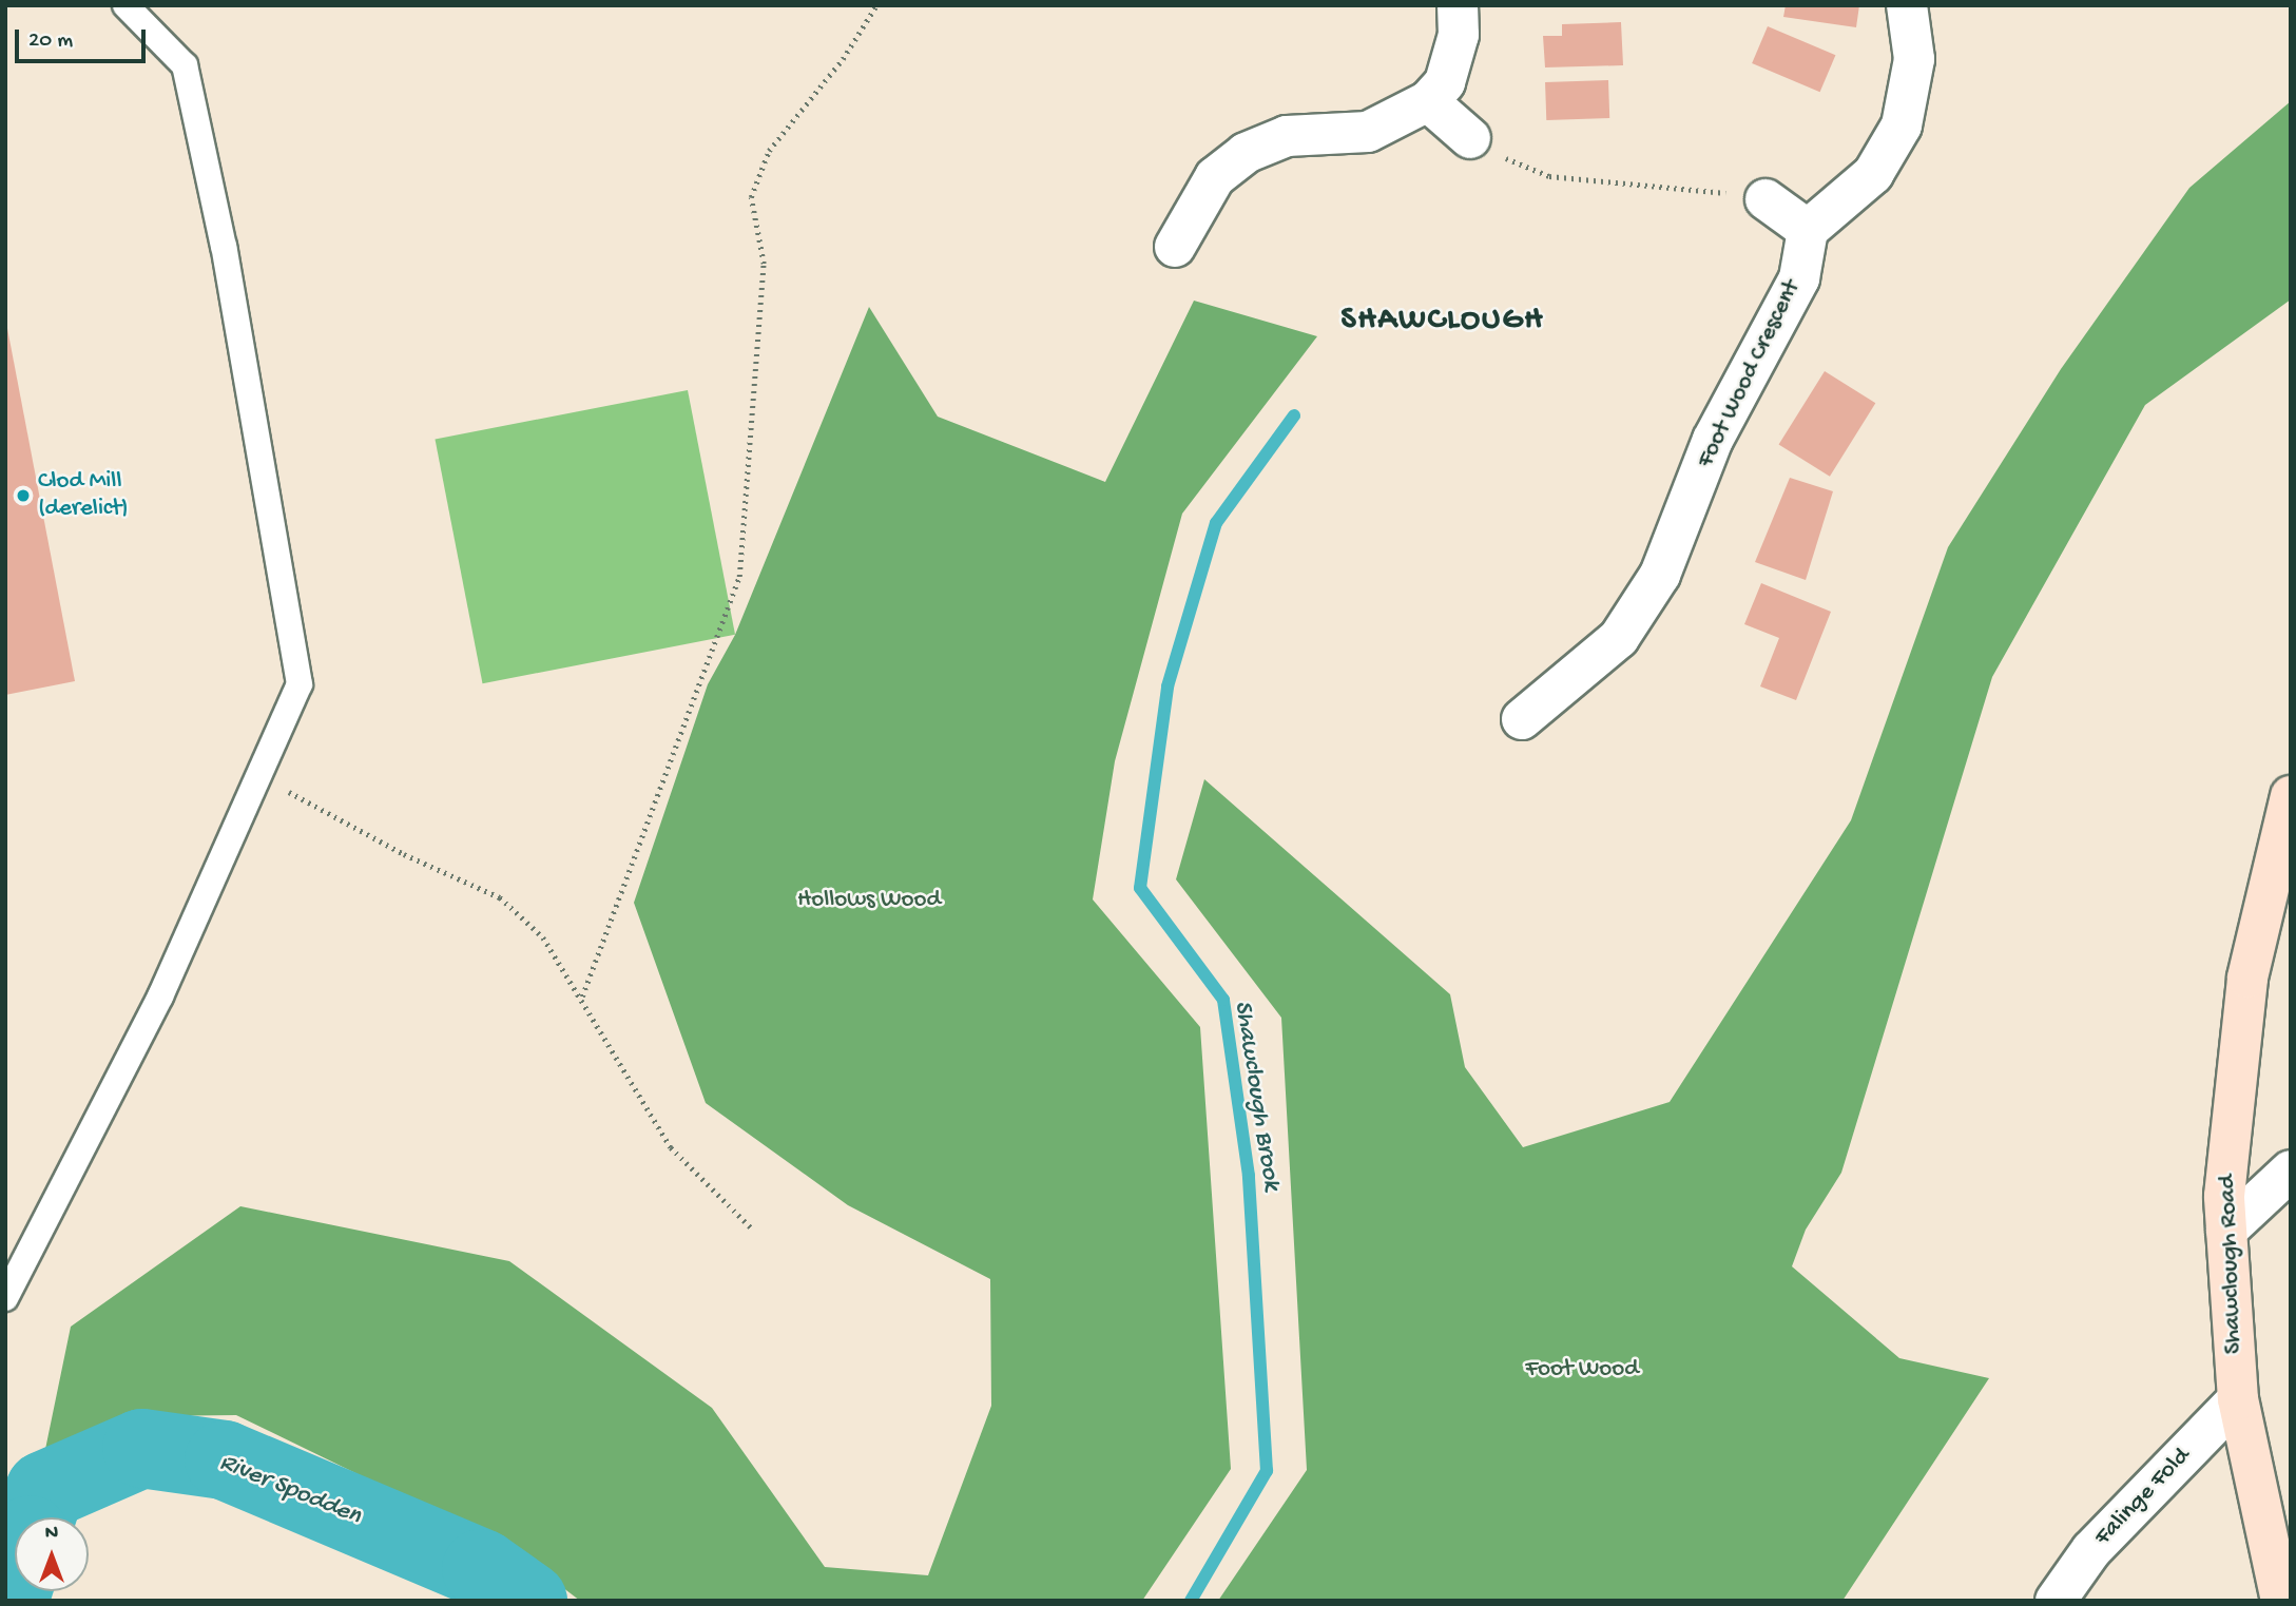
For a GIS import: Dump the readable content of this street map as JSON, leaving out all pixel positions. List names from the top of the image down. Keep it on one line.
{"streets":{"main road":["Shawclough Road"],"street":["Foot Wood Crescent","Falinge Fold"]},"crossings":[["Shawclough Road","Falinge Fold"]],"districts":["SHAWCLOUGH"],"water":["Shawclough Brook","River Spodden"],"parks":["Hollows Wood","Foot Wood"],"places":["Clod Mill (derelict)"],"scale_bar":"20 m","north":"top"}
